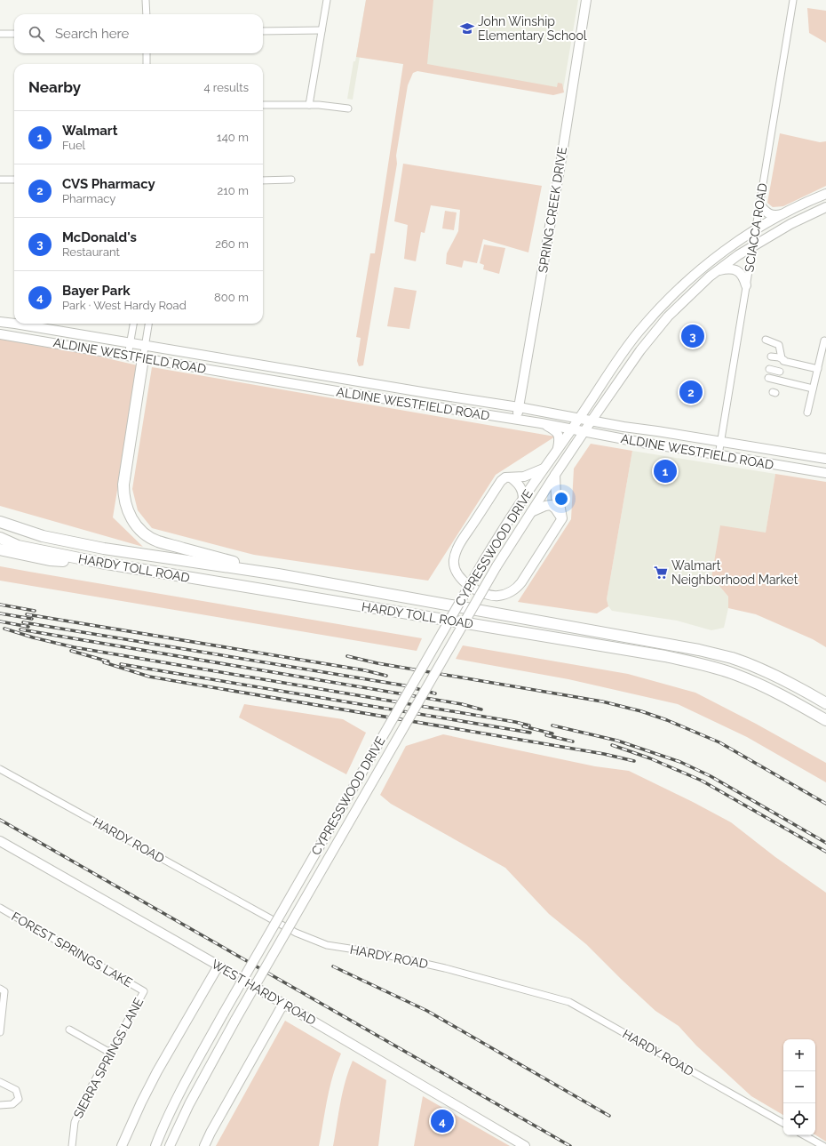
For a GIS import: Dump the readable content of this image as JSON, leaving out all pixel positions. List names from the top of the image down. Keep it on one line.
{"streets":{"highway":["HARDY TOLL ROAD"],"main road":["SPRING CREEK DRIVE","ALDINE WESTFIELD ROAD","CYPRESSWOOD DRIVE","WEST HARDY ROAD"],"street":["SCIACCA ROAD","HARDY ROAD","FOREST SPRINGS LAKE","SIERRA SPRINGS LANE"]},"crossings":[["SPRING CREEK DRIVE","ALDINE WESTFIELD ROAD"],["SCIACCA ROAD","ALDINE WESTFIELD ROAD"],["SCIACCA ROAD","CYPRESSWOOD DRIVE"],["ALDINE WESTFIELD ROAD","CYPRESSWOOD DRIVE"],["FOREST SPRINGS LAKE","SIERRA SPRINGS LANE"]],"places":{"school or university":["John Winship Elementary School"],"supermarket":["Walmart Neighborhood Market"]},"page":{"search":"Search here","heading":["Nearby","4 results"],"list":[{"mark":"1","name":"Walmart","note":"Fuel","value":"140 m"},{"mark":"2","name":"CVS Pharmacy","note":"Pharmacy","value":"210 m"},{"mark":"3","name":"McDonald's","note":"Restaurant","value":"260 m"},{"mark":"4","name":"Bayer Park","note":"Park · West Hardy Road","value":"800 m"}],"pins":["3","2","1","4"],"map_buttons":["+","−"]}}
